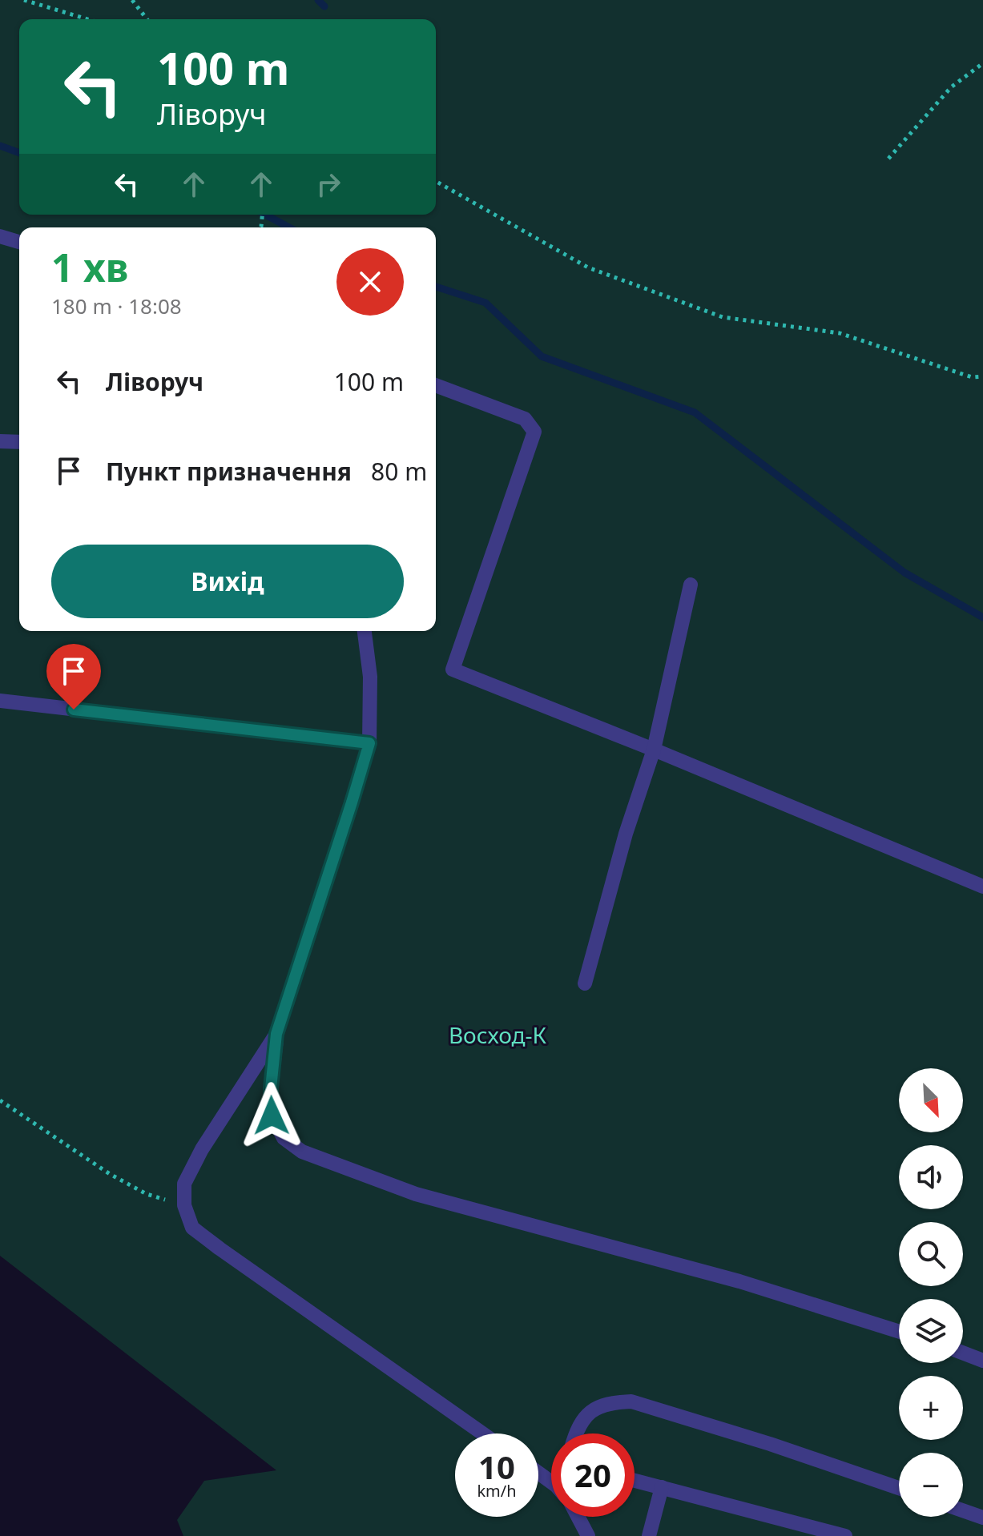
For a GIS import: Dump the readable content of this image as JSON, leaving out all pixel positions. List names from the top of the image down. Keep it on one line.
{"parks":["Восход-К"],"north":"bottom right","page":{"turn":["100 m","Ліворуч"],"heading":["1 хв","180 m · 18:08"],"list":[{"name":"Ліворуч","value":"100 m"},{"name":"Пункт призначення","value":"80 m"}],"buttons":"Вихід","map_buttons":["+","−"],"speed":"10 km/h","limit":"20"}}
